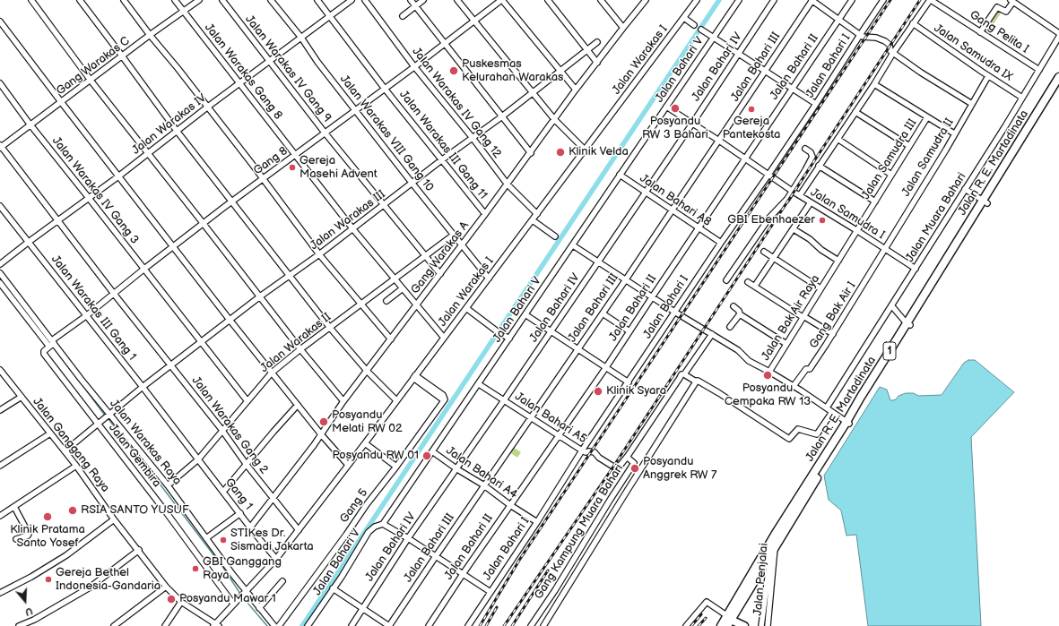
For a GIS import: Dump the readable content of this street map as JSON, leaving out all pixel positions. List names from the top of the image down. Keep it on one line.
{"streets":{"highway":["Jalan R. E. Martadinata","1"],"street":["Gang Pelita I","Jalan Samudra IX","Jalan Warakas I","Gang Warakas C","Jalan Bahari I","Jalan Bahari IV","Jalan Bahari III","Jalan Bahari II","Jalan Warakas IV Gang 9","Jalan Bahari V","Jalan Warakas Gang 8","Jalan Warakas IV Gang 12","Jalan Warakas IV","Jalan Warakas VIII Gang 10","Jalan Warakas III Gang 11","Jalan Samudra II","Jalan Samudra III","Gang 8","Jalan Warakas IV Gang 3","Jalan Bahari A8","Jalan Samudra I","Jalan Muara Bahari","Jalan Warakas III","Gang Warakas A","Jalan Warakas III Gang 1","Gang Bak Air I","Jalan Bak Air Raya","Jalan Warakas II","Jalan Bahari A5","Jalan Warakas Gang 2","Jalan Warakas Raya","Jalan Ganggang Raya","Jalan Gembira","Jalan Bahari A4","Gang 1","Gang 5","Gang Kampung Muara Bahari","Jalan Penjalai"]},"crossings":[["Gang Pelita I","Jalan Muara Bahari"],["Jalan Samudra IX","Jalan Samudra II"],["Jalan Samudra IX","Jalan Muara Bahari"],["Jalan Warakas I","Jalan Warakas IV Gang 12"],["Jalan Warakas I","Jalan Warakas VIII Gang 10"],["Jalan Warakas I","Jalan Warakas Gang 2"],["Jalan Warakas I","Jalan Warakas Raya"],["Jalan Warakas I","Jalan Ganggang Raya"],["Jalan Warakas I","Jalan Gembira"],["Jalan Warakas I","Gang 1"],["Jalan Warakas I","Gang 5"],["Gang Warakas C","Jalan Warakas Gang 8"],["Gang Warakas C","Jalan Warakas IV Gang 3"],["Jalan Bahari I","Jalan Bahari A8"],["Jalan Bahari I","Jalan Samudra I"],["Jalan Bahari I","Jalan Bahari A5"],["Jalan Bahari I","Jalan Bahari A4"],["Jalan Bahari IV","Jalan Bahari A8"],["Jalan Bahari IV","Jalan Samudra I"],["Jalan Bahari IV","Jalan Bahari A5"],["Jalan Bahari IV","Jalan Bahari A4"],["Jalan Bahari III","Jalan Bahari A8"],["Jalan Bahari III","Jalan Samudra I"],["Jalan Bahari III","Jalan Bahari A5"],["Jalan Bahari III","Jalan Bahari A4"],["Jalan Bahari II","Jalan Bahari A8"],["Jalan Bahari II","Jalan Samudra I"],["Jalan Bahari II","Jalan Bahari A5"],["Jalan Bahari II","Jalan Bahari A4"],["Jalan Warakas IV Gang 9","Jalan Warakas IV"],["Jalan Warakas IV Gang 9","Gang 8"],["Jalan Warakas IV Gang 9","Jalan Warakas III"],["Jalan Warakas IV Gang 9","Gang Warakas A"],["Jalan Warakas IV Gang 9","Jalan Warakas II"],["Jalan Bahari V","Jalan Bahari A8"],["Jalan Bahari V","Jalan Samudra I"],["Jalan Bahari V","Jalan Bahari A5"],["Jalan Bahari V","Jalan Bahari A4"],["Jalan Warakas Gang 8","Jalan Warakas IV"],["Jalan Warakas Gang 8","Gang 8"],["Jalan Warakas Gang 8","Jalan Warakas III"],["Jalan Warakas IV Gang 12","Gang 8"],["Jalan Warakas IV Gang 12","Jalan Warakas III"],["Jalan Warakas IV Gang 12","Gang Warakas A"],["Jalan Warakas IV","Jalan Warakas VIII Gang 10"],["Jalan Warakas IV","Jalan Warakas III Gang 11"],["Jalan Warakas IV","Jalan Warakas IV Gang 3"],["Jalan Warakas IV","Jalan Warakas III Gang 1"],["Jalan Warakas VIII Gang 10","Gang 8"],["Jalan Warakas VIII Gang 10","Jalan Warakas III"],["Jalan Warakas VIII Gang 10","Gang Warakas A"],["Jalan Warakas VIII Gang 10","Jalan Warakas II"],["Jalan Warakas III Gang 11","Gang 8"],["Jalan Warakas III Gang 11","Jalan Warakas III"],["Jalan Warakas III Gang 11","Gang Warakas A"],["Jalan Samudra II","Jalan Samudra I"],["Jalan Samudra II","Gang Bak Air I"],["Jalan Samudra III","Jalan Samudra I"],["Jalan Samudra III","Jalan Bak Air Raya"],["Gang 8","Jalan Warakas IV Gang 3"],["Gang 8","Jalan Warakas III Gang 1"],["Gang 8","Jalan Warakas Gang 2"],["Gang 8","Jalan Warakas Raya"],["Gang 8","Jalan Gembira"],["Jalan R. E. Martadinata","Jalan Bak Air Raya"],["Jalan R. E. Martadinata","Jalan Penjalai"],["Jalan Warakas IV Gang 3","Jalan Warakas III"],["Jalan Warakas IV Gang 3","Jalan Warakas II"],["Jalan Samudra I","Jalan Muara Bahari"],["Jalan Samudra I","Gang Bak Air I"],["Jalan Samudra I","Jalan Bak Air Raya"],["Jalan Muara Bahari","Jalan Bak Air Raya"],["Jalan Warakas III","Jalan Warakas III Gang 1"],["Jalan Warakas III","Jalan Warakas Gang 2"],["Jalan Warakas III","Jalan Warakas Raya"],["Jalan Warakas III","Jalan Ganggang Raya"],["Jalan Warakas III","Jalan Gembira"],["Gang Warakas A","Jalan Warakas Gang 2"],["Gang Warakas A","Gang 1"],["Jalan Warakas III Gang 1","Jalan Warakas II"],["Jalan Warakas III Gang 1","Gang 1"],["Gang Bak Air I","Jalan Bak Air Raya"],["Jalan Warakas II","Jalan Warakas Gang 2"],["Jalan Warakas II","Jalan Warakas Raya"],["Jalan Warakas II","Gang 1"],["Jalan Bahari A5","Gang Kampung Muara Bahari"],["Jalan Warakas Raya","Jalan Gembira"]],"places":["Puskesmas Kelurahan Warakas","Posyandu RW 3 Bahari","Gereja Pantekosta","Klinik Velda","Gereja Masehi Advent","GBI Ebenhaezer","Posyandu Cempaka RW 13","Klinik Syara","Posyandu Melati RW 02","Posyandu RW 01","Posyandu Anggrek RW 7","RSIA SANTO YUSUF","Klinik Pratama Santo Yosef","STIKes Dr. Sismadi Jakarta","GBI Ganggang Raya","Gereja Bethel Indonesia-Gandaria","Posyandu Mawar 1"],"north":"bottom"}
